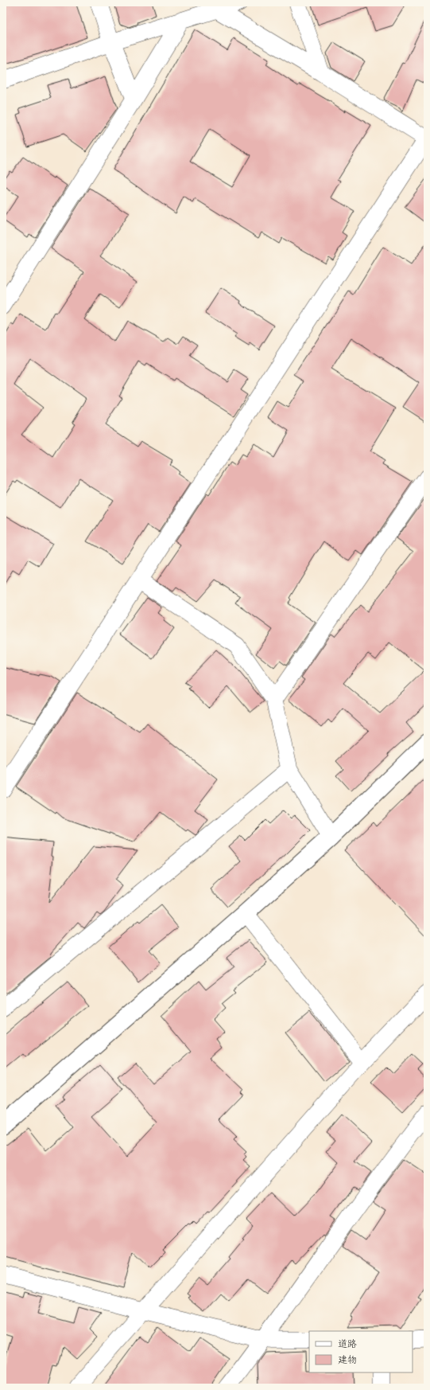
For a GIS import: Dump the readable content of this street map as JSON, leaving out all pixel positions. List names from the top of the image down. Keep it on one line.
{"legend":["道路","建物"]}
